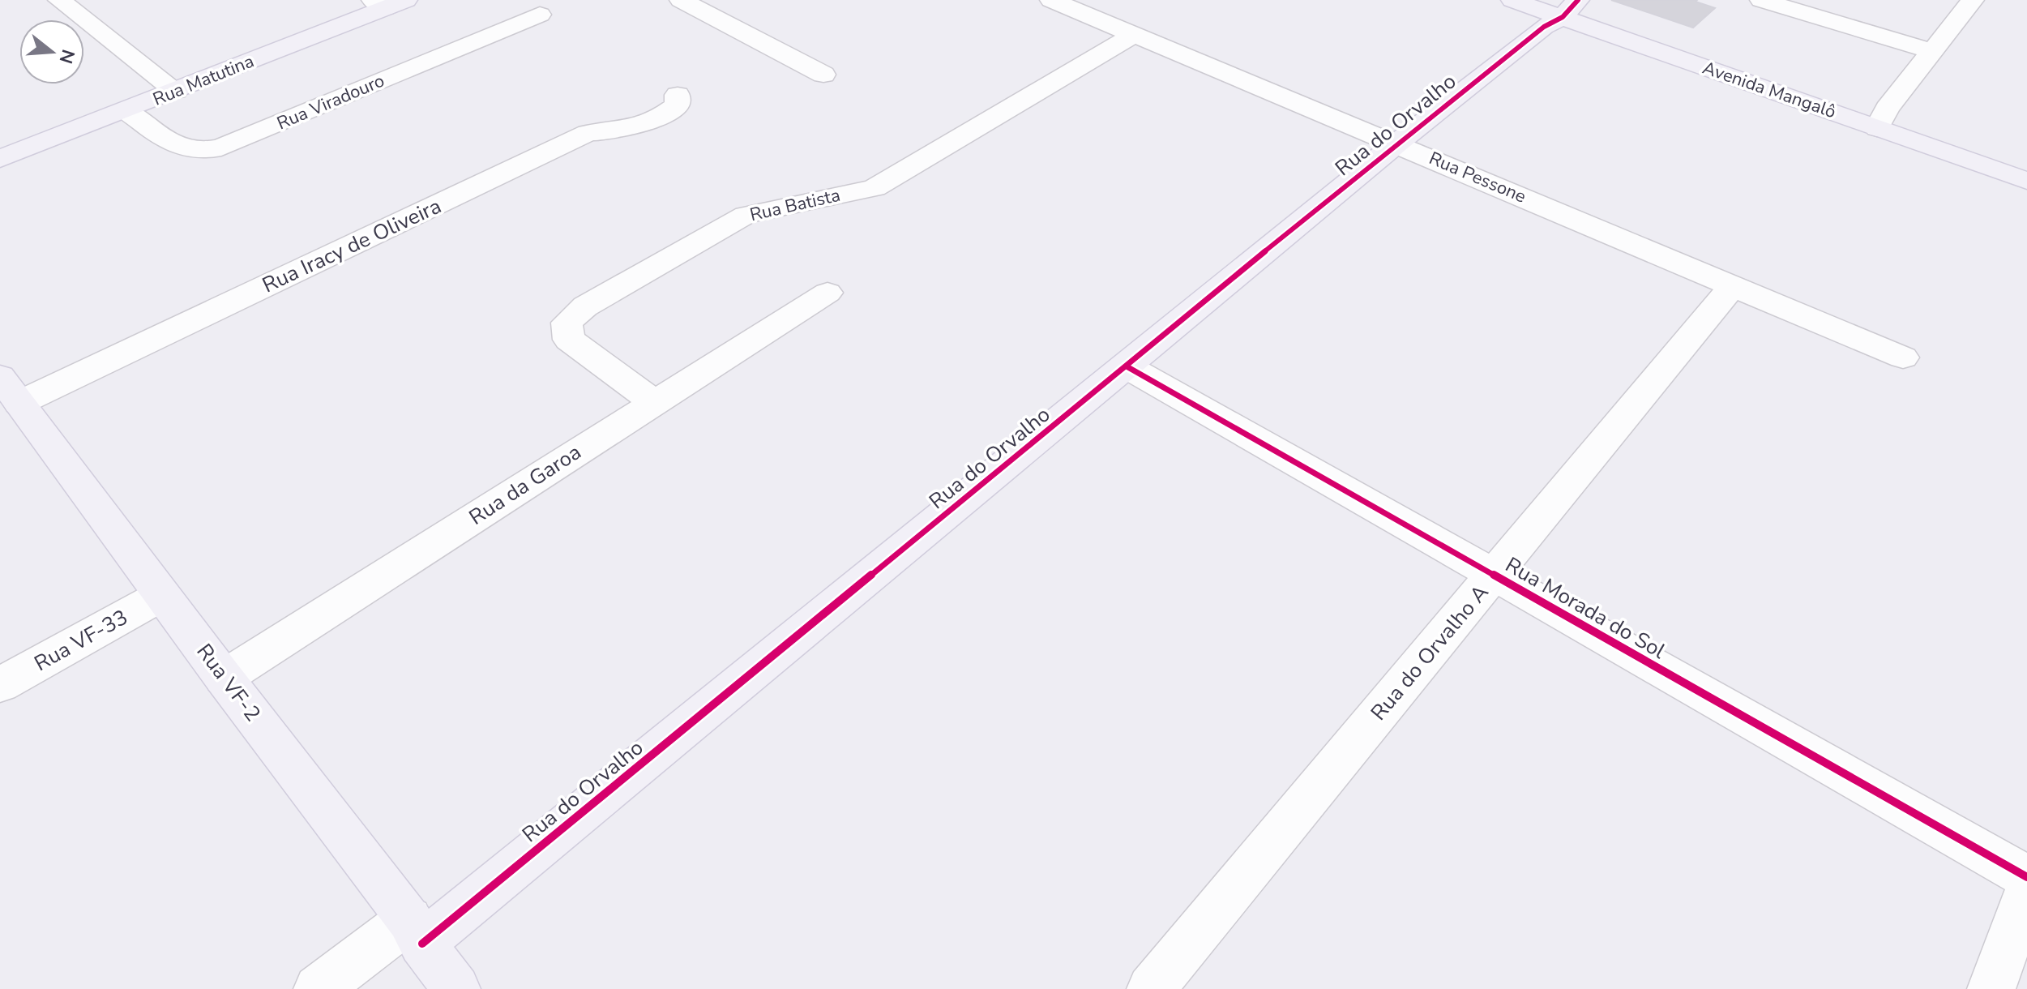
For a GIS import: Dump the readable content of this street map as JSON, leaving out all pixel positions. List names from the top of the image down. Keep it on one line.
{"streets":{"street":["Rua Matutina","Avenida Mangalô","Rua Viradouro","Rua do Orvalho","Rua Pessone","Rua Batista","Rua Iracy de Oliveira","Rua da Garoa","Rua Morada do Sol","Rua VF-33","Rua do Orvalho A","Rua VF-2"]},"crossings":[["Rua Matutina","Rua Viradouro"],["Avenida Mangalô","Rua do Orvalho"],["Rua do Orvalho","Rua Pessone"],["Rua do Orvalho","Rua Morada do Sol"],["Rua do Orvalho","Rua VF-2"],["Rua Pessone","Rua Batista"],["Rua Pessone","Rua do Orvalho A"],["Rua Batista","Rua da Garoa"],["Rua Iracy de Oliveira","Rua VF-2"],["Rua da Garoa","Rua VF-2"],["Rua Morada do Sol","Rua do Orvalho A"],["Rua VF-33","Rua VF-2"]],"north":"right"}
